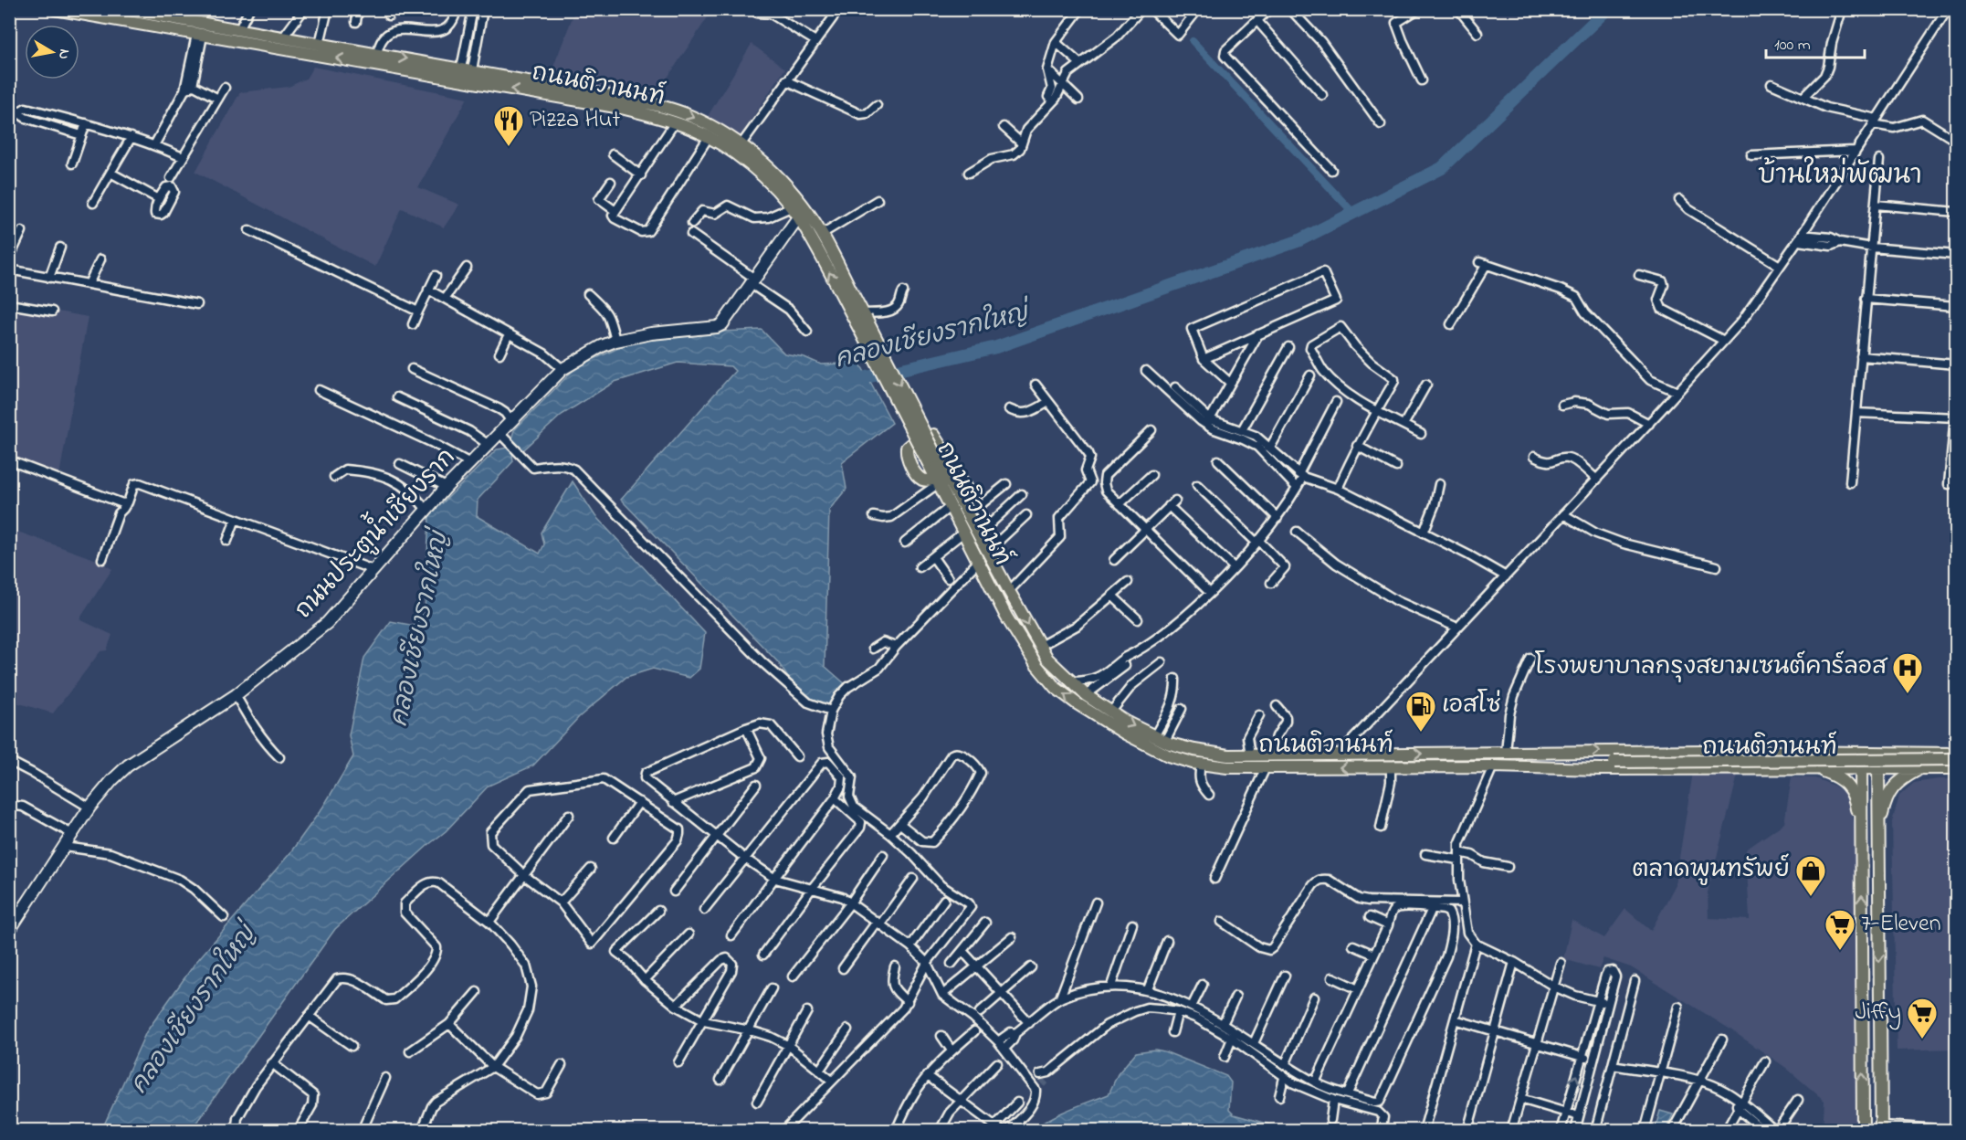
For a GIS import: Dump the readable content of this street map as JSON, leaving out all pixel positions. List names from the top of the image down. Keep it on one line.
{"streets":{"main road":["ถนนติวานนท์"],"street":["ถนนประตูน้ำเชียงราก"]},"crossings":[["ถนนติวานนท์","ถนนประตูน้ำเชียงราก"]],"districts":["บ้านใหม่พัฒนา"],"water":["คลองเชียงรากใหญ่"],"places":{"restaurant":["Pizza Hut"],"hospital":["โรงพยาบาลกรุงสยามเซนต์คาร์ลอส"],"fuel station":["เอสโซ่"],"shop":["ตลาดพูนทรัพย์"],"supermarket":["7-Eleven","Jiffy"]},"scale_bar":"100 m","north":"right"}
